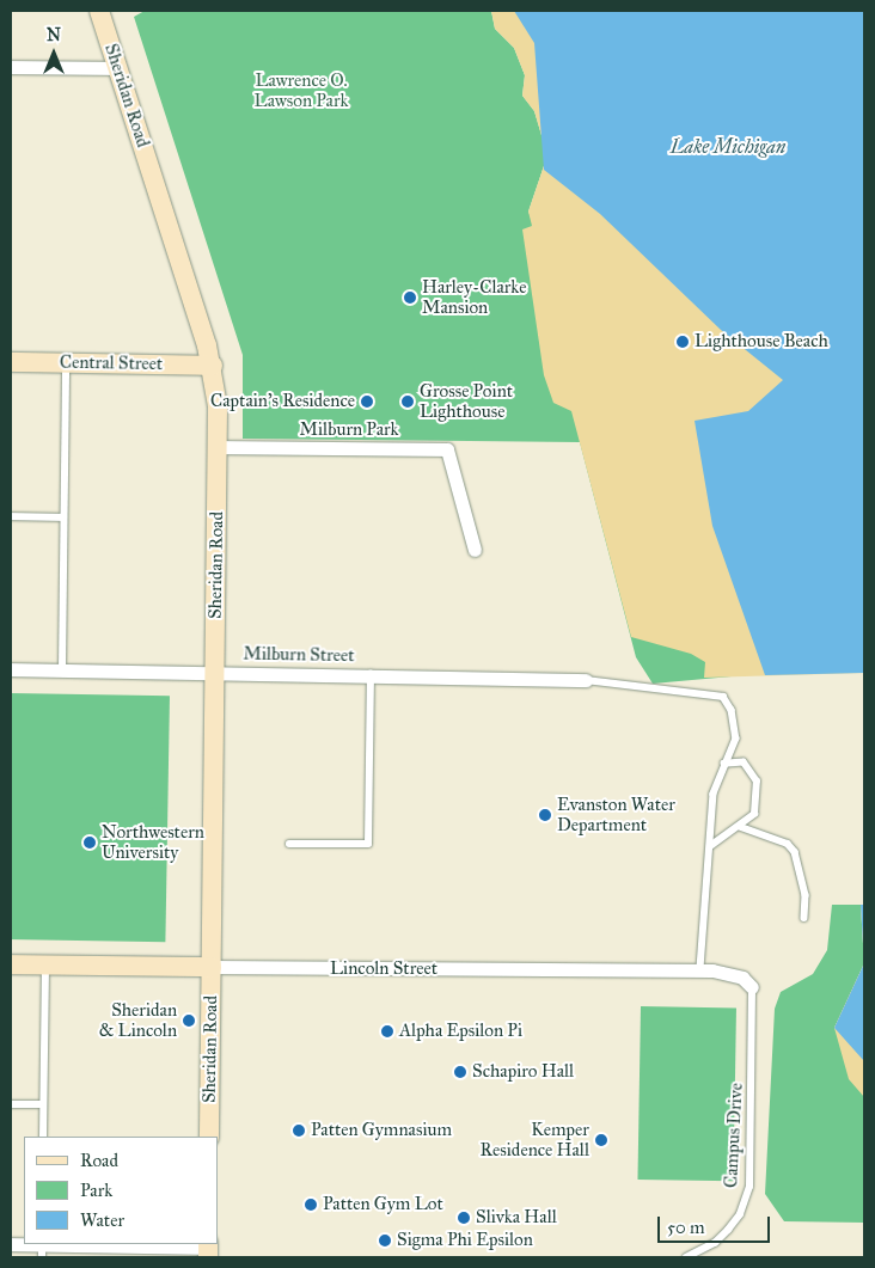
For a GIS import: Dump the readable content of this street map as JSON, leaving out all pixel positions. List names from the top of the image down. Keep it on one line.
{"streets":{"main road":["Sheridan Road","Central Street","Lincoln Street"],"street":["Milburn Park","Milburn Street"],"lane":["Campus Drive"]},"crossings":[["Sheridan Road","Central Street"],["Sheridan Road","Milburn Park"],["Sheridan Road","Milburn Street"],["Sheridan Road","Lincoln Street"],["Lincoln Street","Campus Drive"]],"water":["Lake Michigan"],"parks":["Lawrence O. Lawson Park"],"places":["Harley-Clarke Mansion","Lighthouse Beach","Captain's Residence","Grosse Point Lighthouse","Evanston Water Department","Northwestern University","Sheridan & Lincoln","Alpha Epsilon Pi","Schapiro Hall","Patten Gymnasium","Kemper Residence Hall","Patten Gym Lot","Slivka Hall","Sigma Phi Epsilon"],"legend":["Road","Park","Water"],"scale_bar":"50 m","north":"top"}
